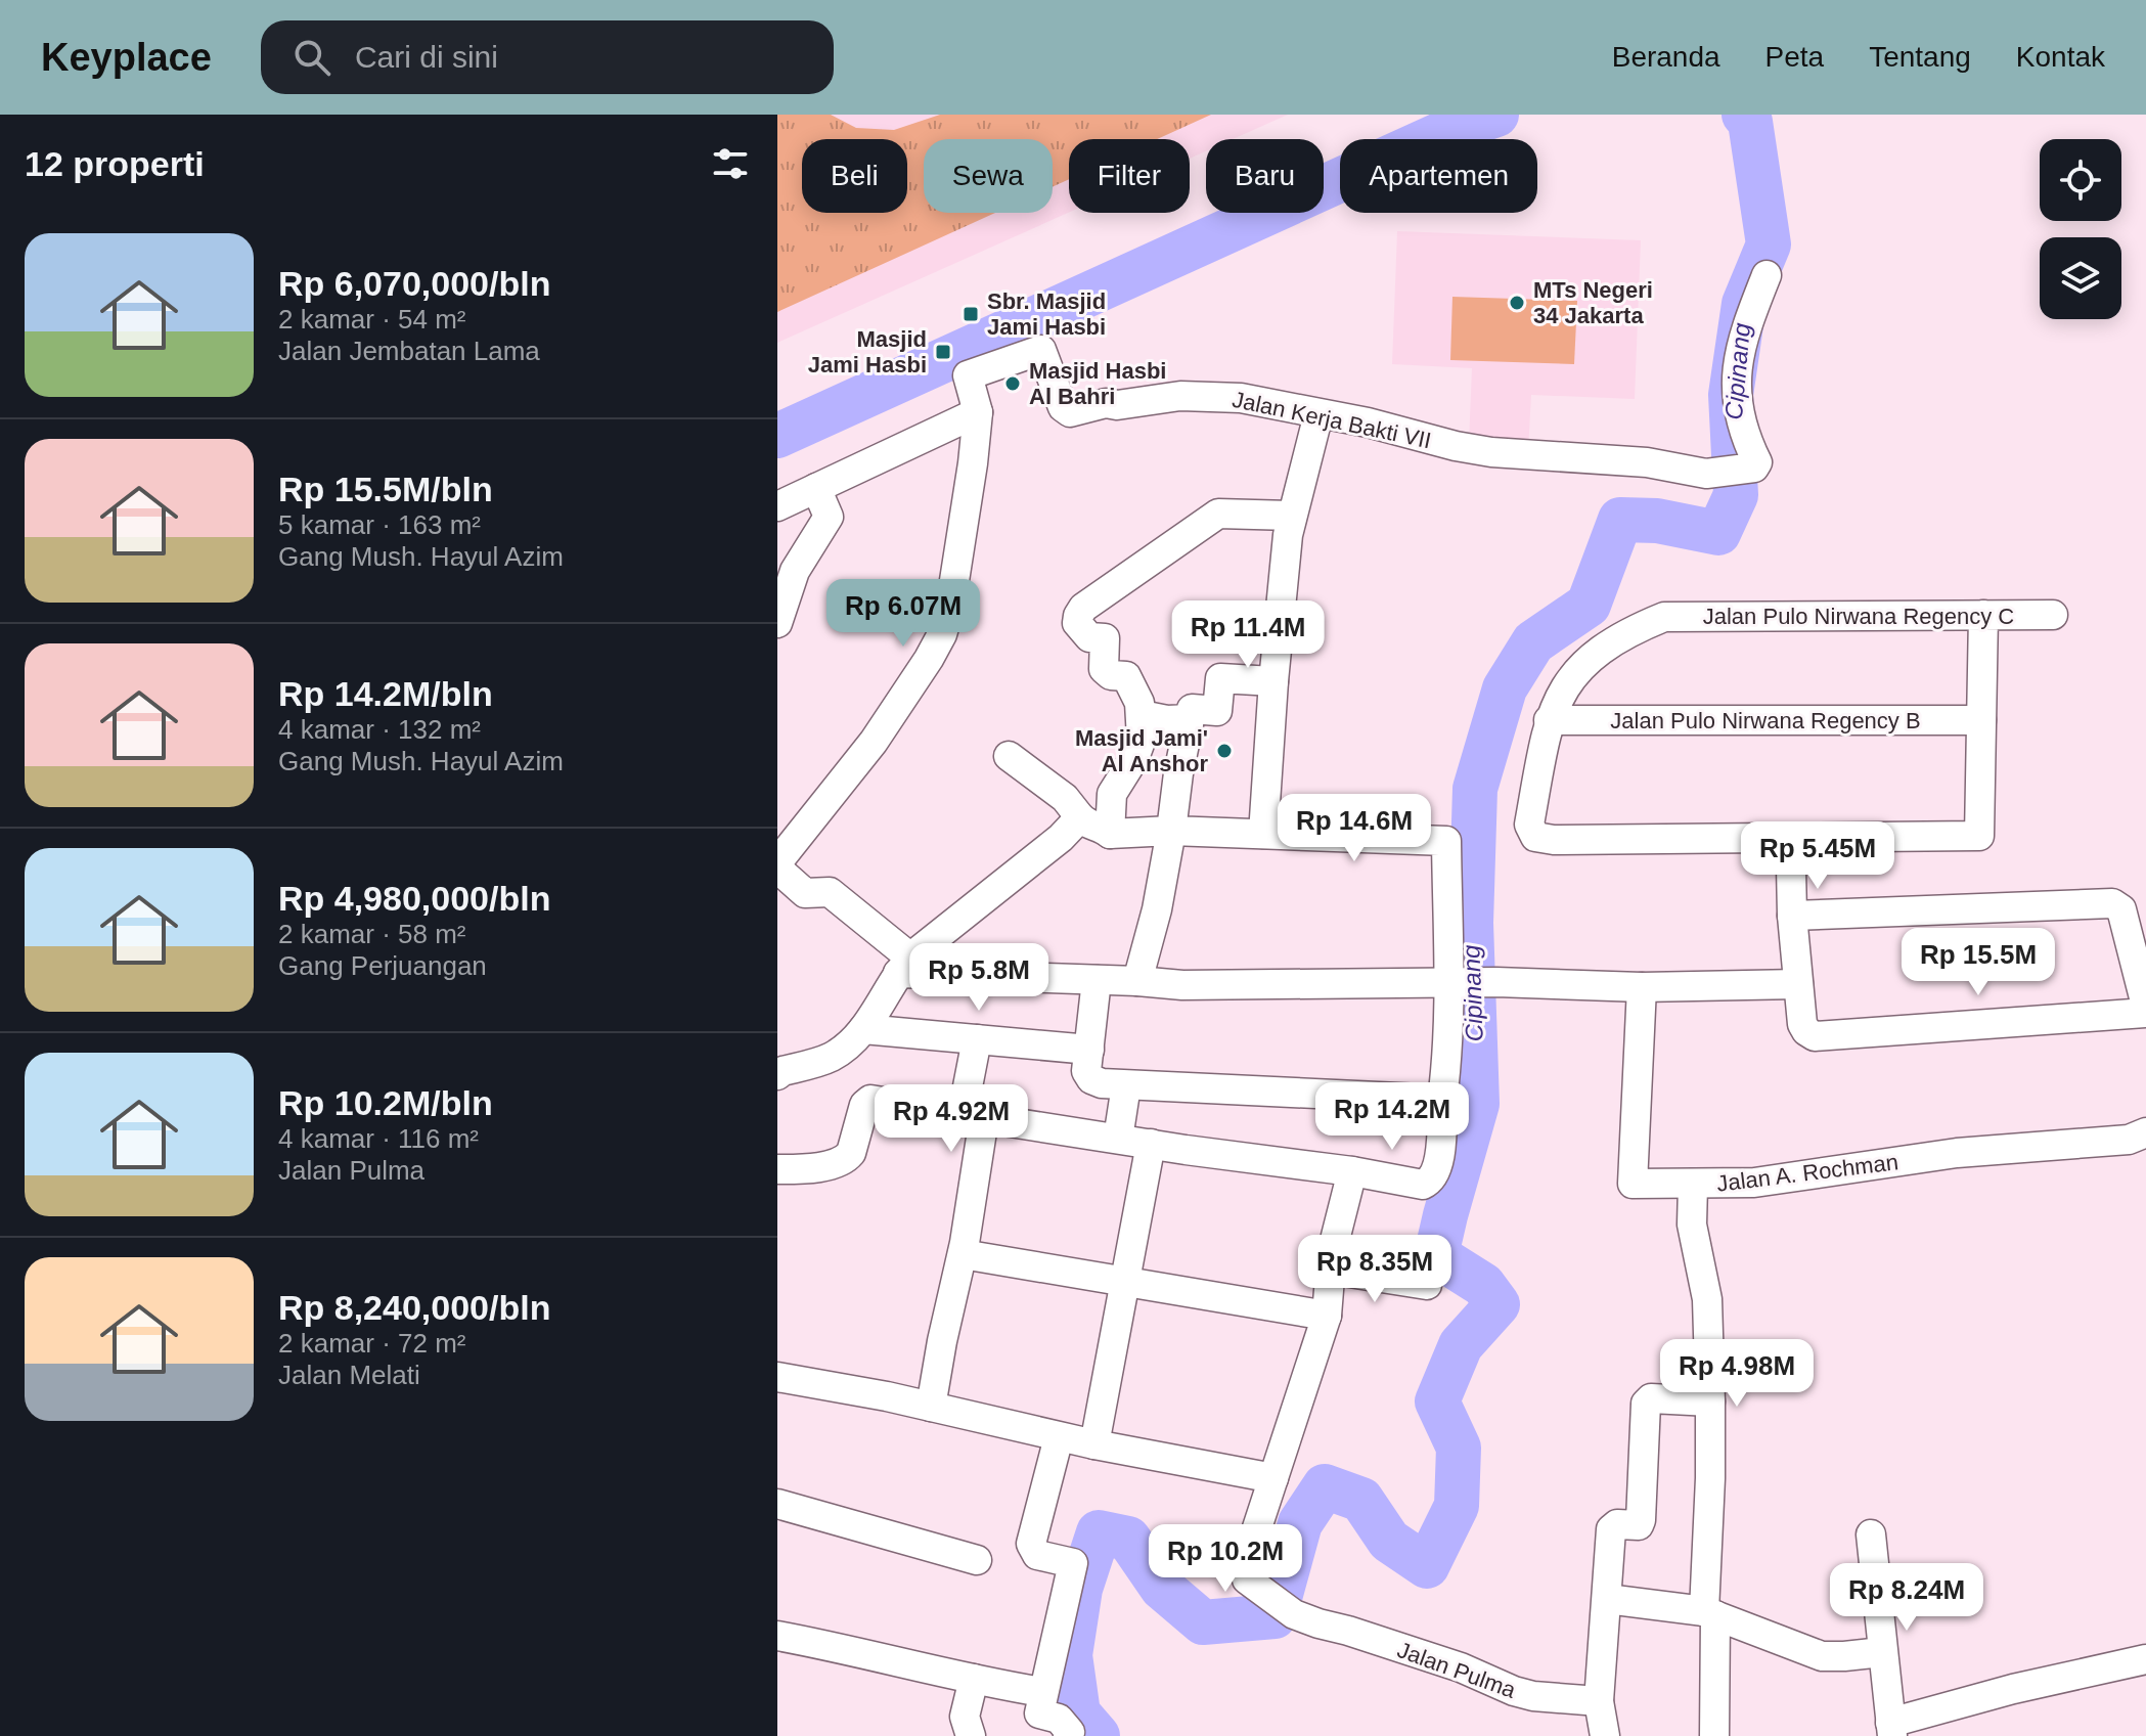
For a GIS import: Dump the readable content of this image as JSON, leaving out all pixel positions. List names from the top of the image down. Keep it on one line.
{"streets":{"street":["Jalan Kerja Bakti VII","Jalan Pulo Nirwana Regency C","Jalan Pulo Nirwana Regency B","Jalan A. Rochman","Jalan Pulma"]},"crossings":[["Jalan Pulo Nirwana Regency C","Jalan Pulo Nirwana Regency B"]],"water":["Cipinang"],"places":{"other":["MTs Negeri 34 Jakarta","Masjid Hasbi Al Bahri","Masjid Jami' Al Anshor"],"transit":["Sbr. Masjid Jami Hasbi","Masjid Jami Hasbi"]},"page":{"header":"Keyplace","search":"Cari di sini","nav":["Beranda","Peta","Tentang","Kontak"],"heading":"12 properti","chip":["Beli","Sewa","Filter","Baru","Apartemen"],"list":[{"name":"Rp 6,070,000/bln","note":"2 kamar · 54 m² · Jalan Jembatan Lama"},{"name":"Rp 15.5M/bln","note":"5 kamar · 163 m² · Gang Mush. Hayul Azim"},{"name":"Rp 14.2M/bln","note":"4 kamar · 132 m² · Gang Mush. Hayul Azim"},{"name":"Rp 4,980,000/bln","note":"2 kamar · 58 m² · Gang Perjuangan"},{"name":"Rp 10.2M/bln","note":"4 kamar · 116 m² · Jalan Pulma"},{"name":"Rp 8,240,000/bln","note":"2 kamar · 72 m² · Jalan Melati"}],"price":["Rp 6.07M","Rp 11.4M","Rp 14.6M","Rp 5.45M","Rp 15.5M","Rp 5.8M","Rp 14.2M","Rp 4.92M","Rp 8.35M","Rp 4.98M","Rp 10.2M","Rp 8.24M"]}}
